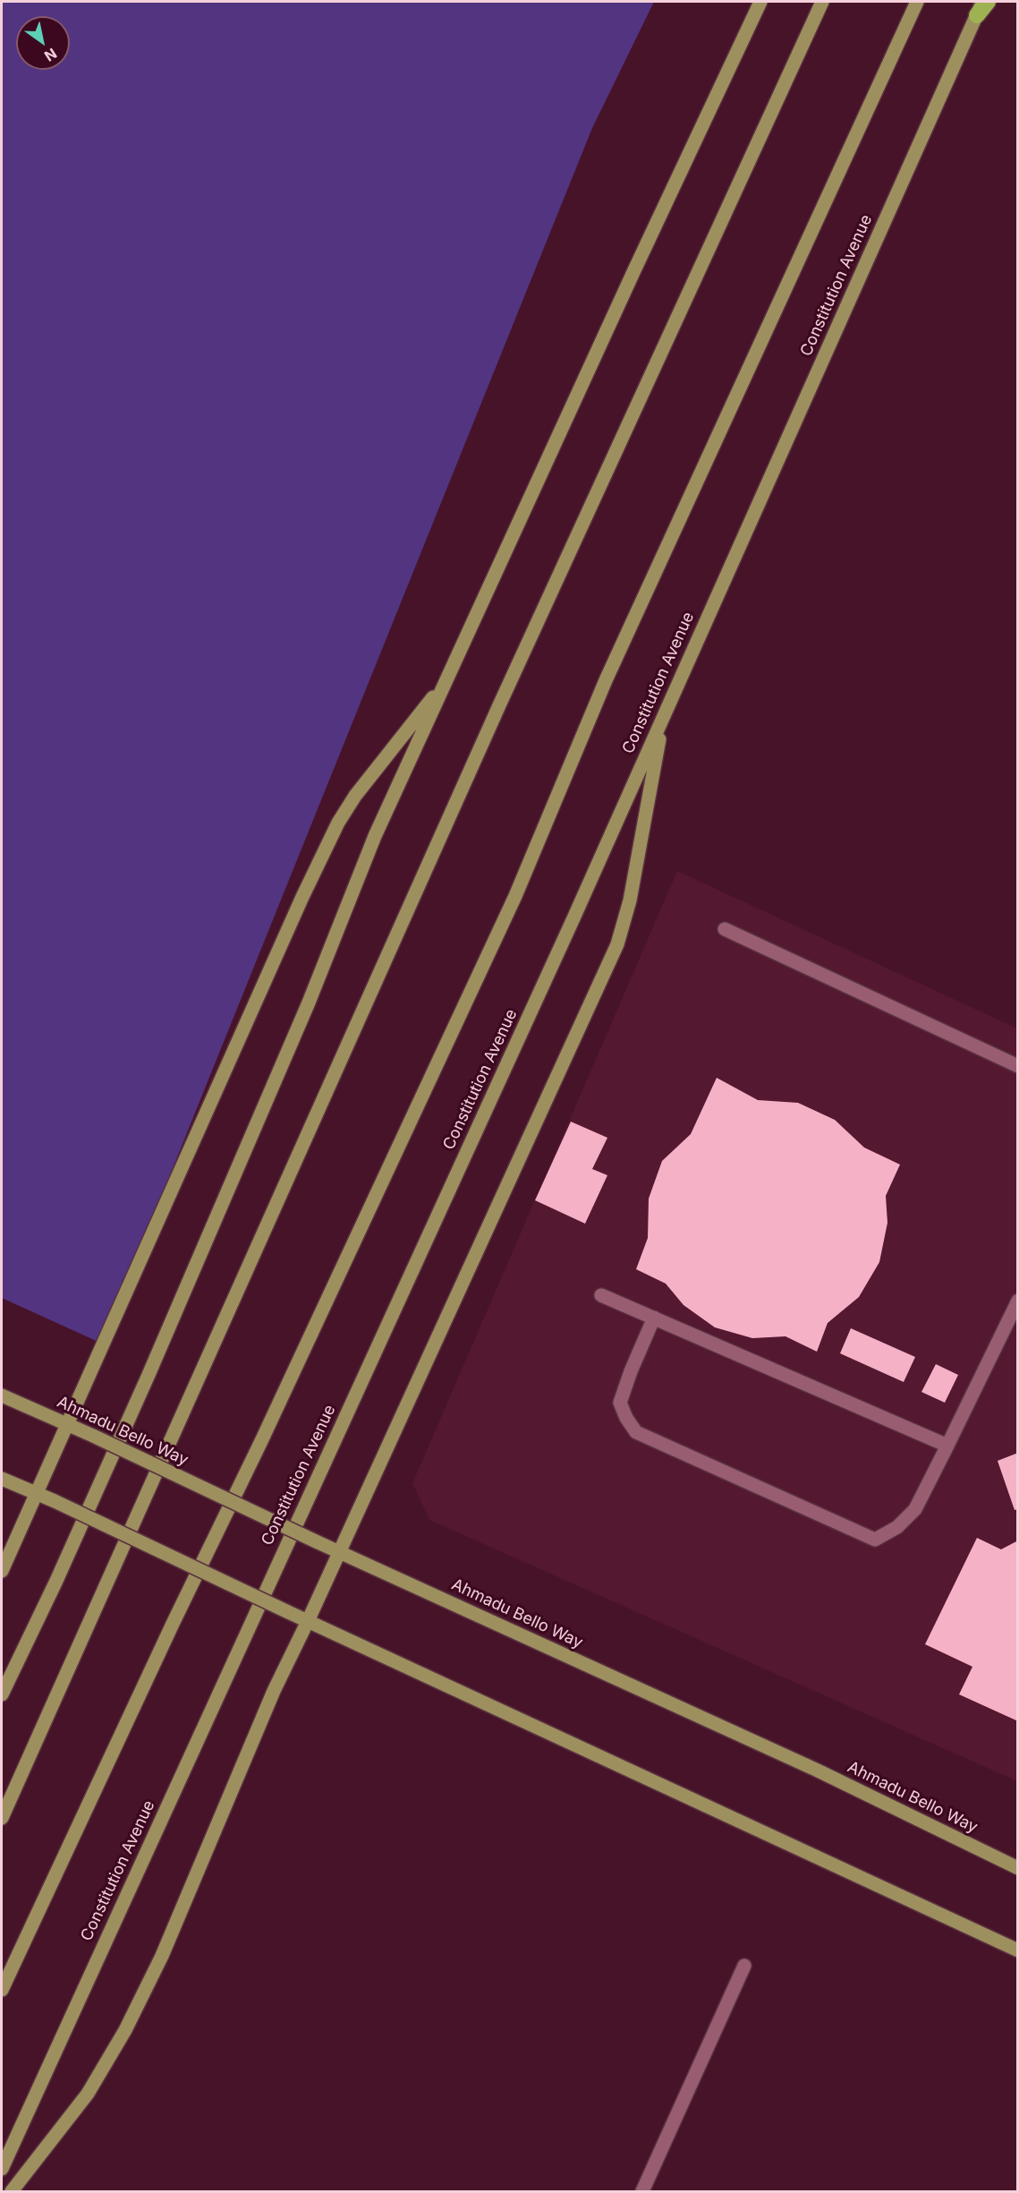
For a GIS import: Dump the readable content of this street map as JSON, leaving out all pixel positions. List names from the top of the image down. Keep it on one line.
{"streets":{"main road":["Constitution Avenue","Ahmadu Bello Way"]},"north":"bottom right"}
